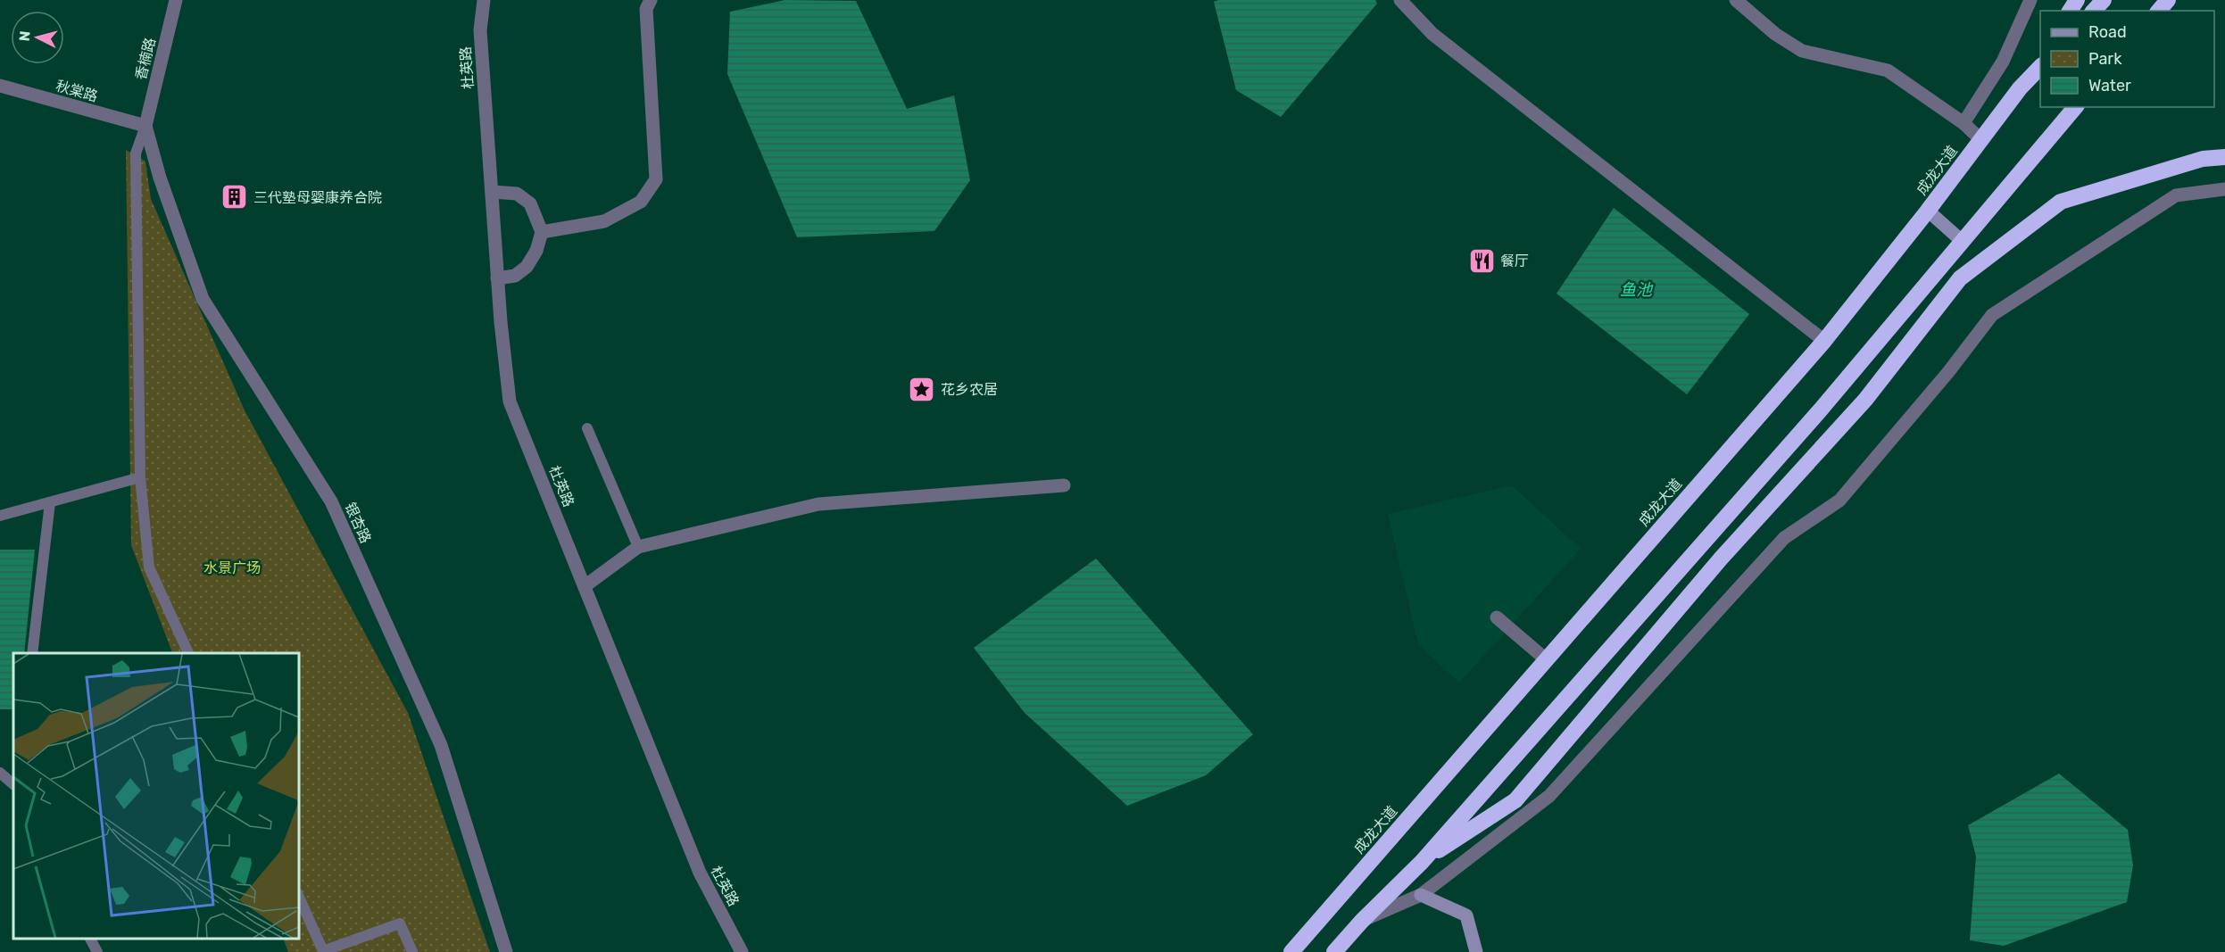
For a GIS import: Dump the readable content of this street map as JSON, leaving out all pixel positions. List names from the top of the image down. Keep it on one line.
{"streets":{"highway":["成龙大道"],"street":["香楠路","杜英路","秋棠路","银杏路"]},"crossings":[["香楠路","秋棠路"],["香楠路","银杏路"],["秋棠路","银杏路"]],"water":["鱼池"],"parks":["水景广场"],"places":{"building":["三代塾母婴康养合院"],"restaurant":["餐厅"],"place":["花乡农居"]},"legend":["Road","Park","Water"],"north":"left"}
